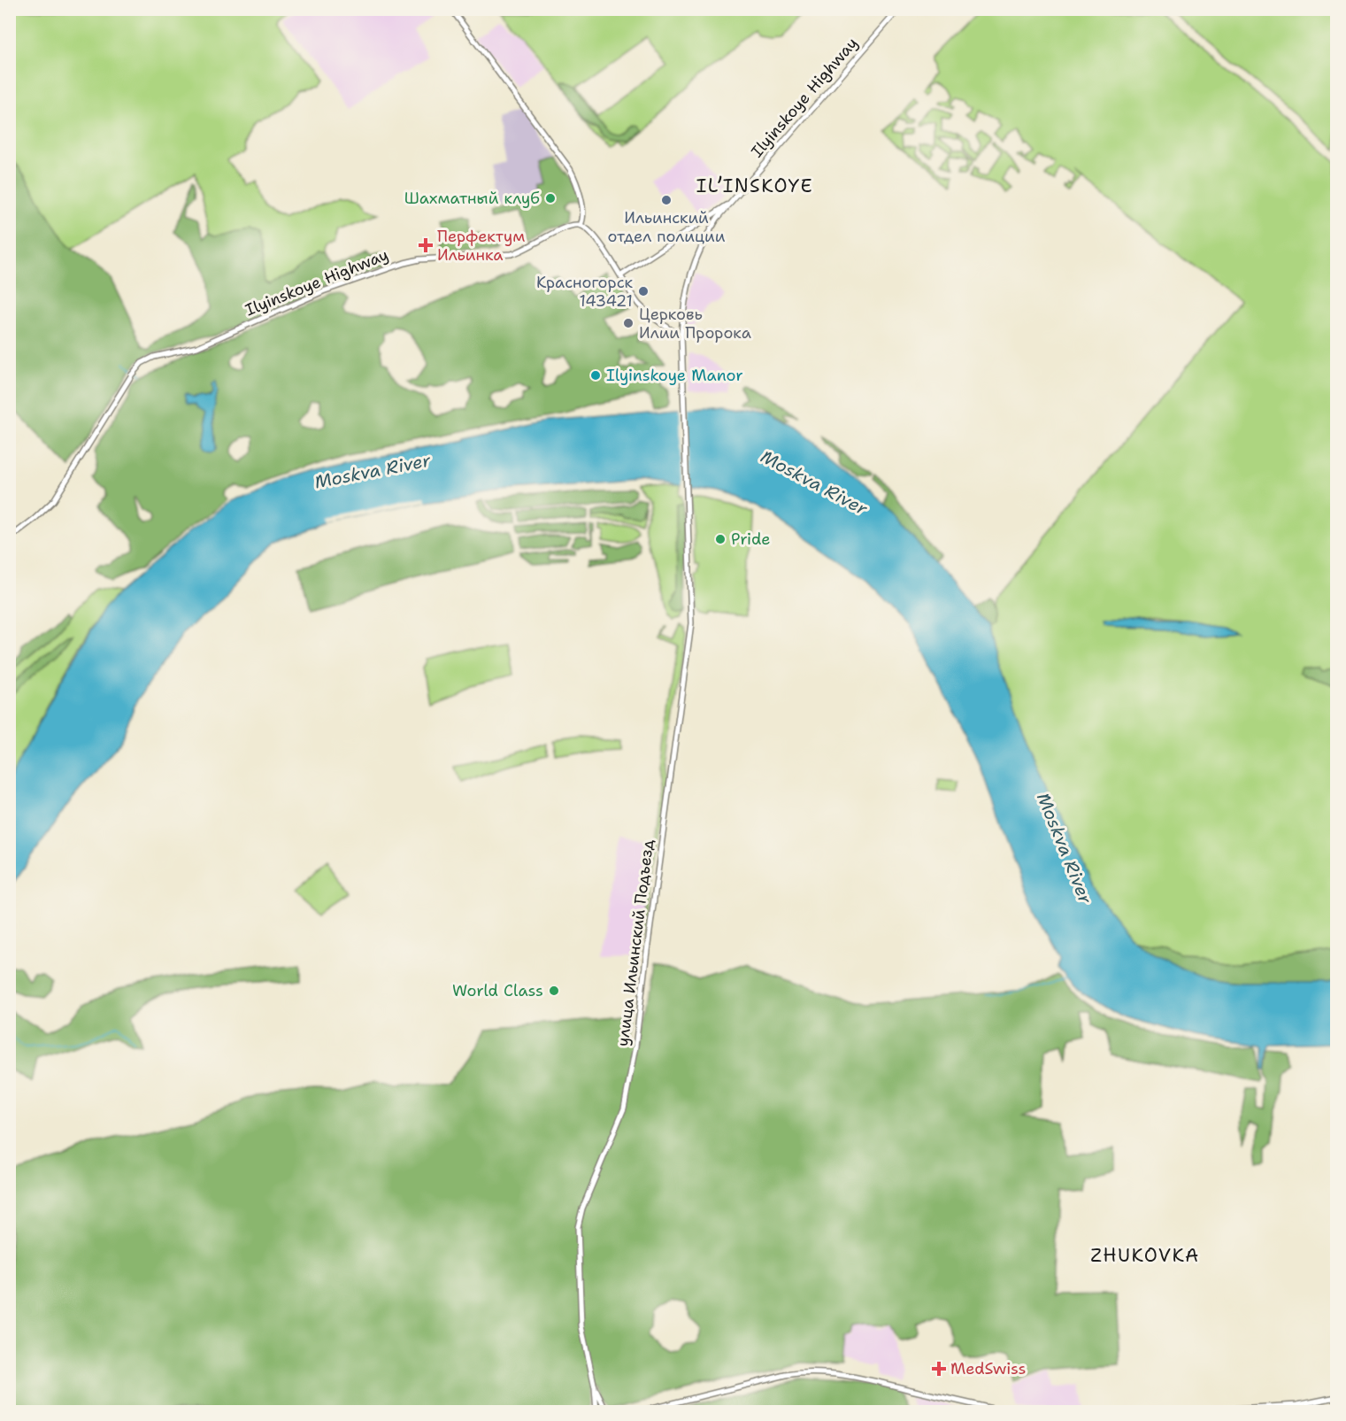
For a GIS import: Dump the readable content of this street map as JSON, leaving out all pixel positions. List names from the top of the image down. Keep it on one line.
{"streets":{"main road":["Ilyinskoye Highway","улица Ильинский Подъезд"]},"crossings":[["Ilyinskoye Highway","улица Ильинский Подъезд"]],"districts":["IL’INSKOYE","ZHUKOVKA"],"water":["Moskva River"],"places":{"other":["Шахматный клуб","Ильинский отдел полиции","Красногорск 143421","Церковь Илии Пророка","Ilyinskoye Manor","Pride","World Class"],"health":["Перфектум Ильинка","MedSwiss"]}}
